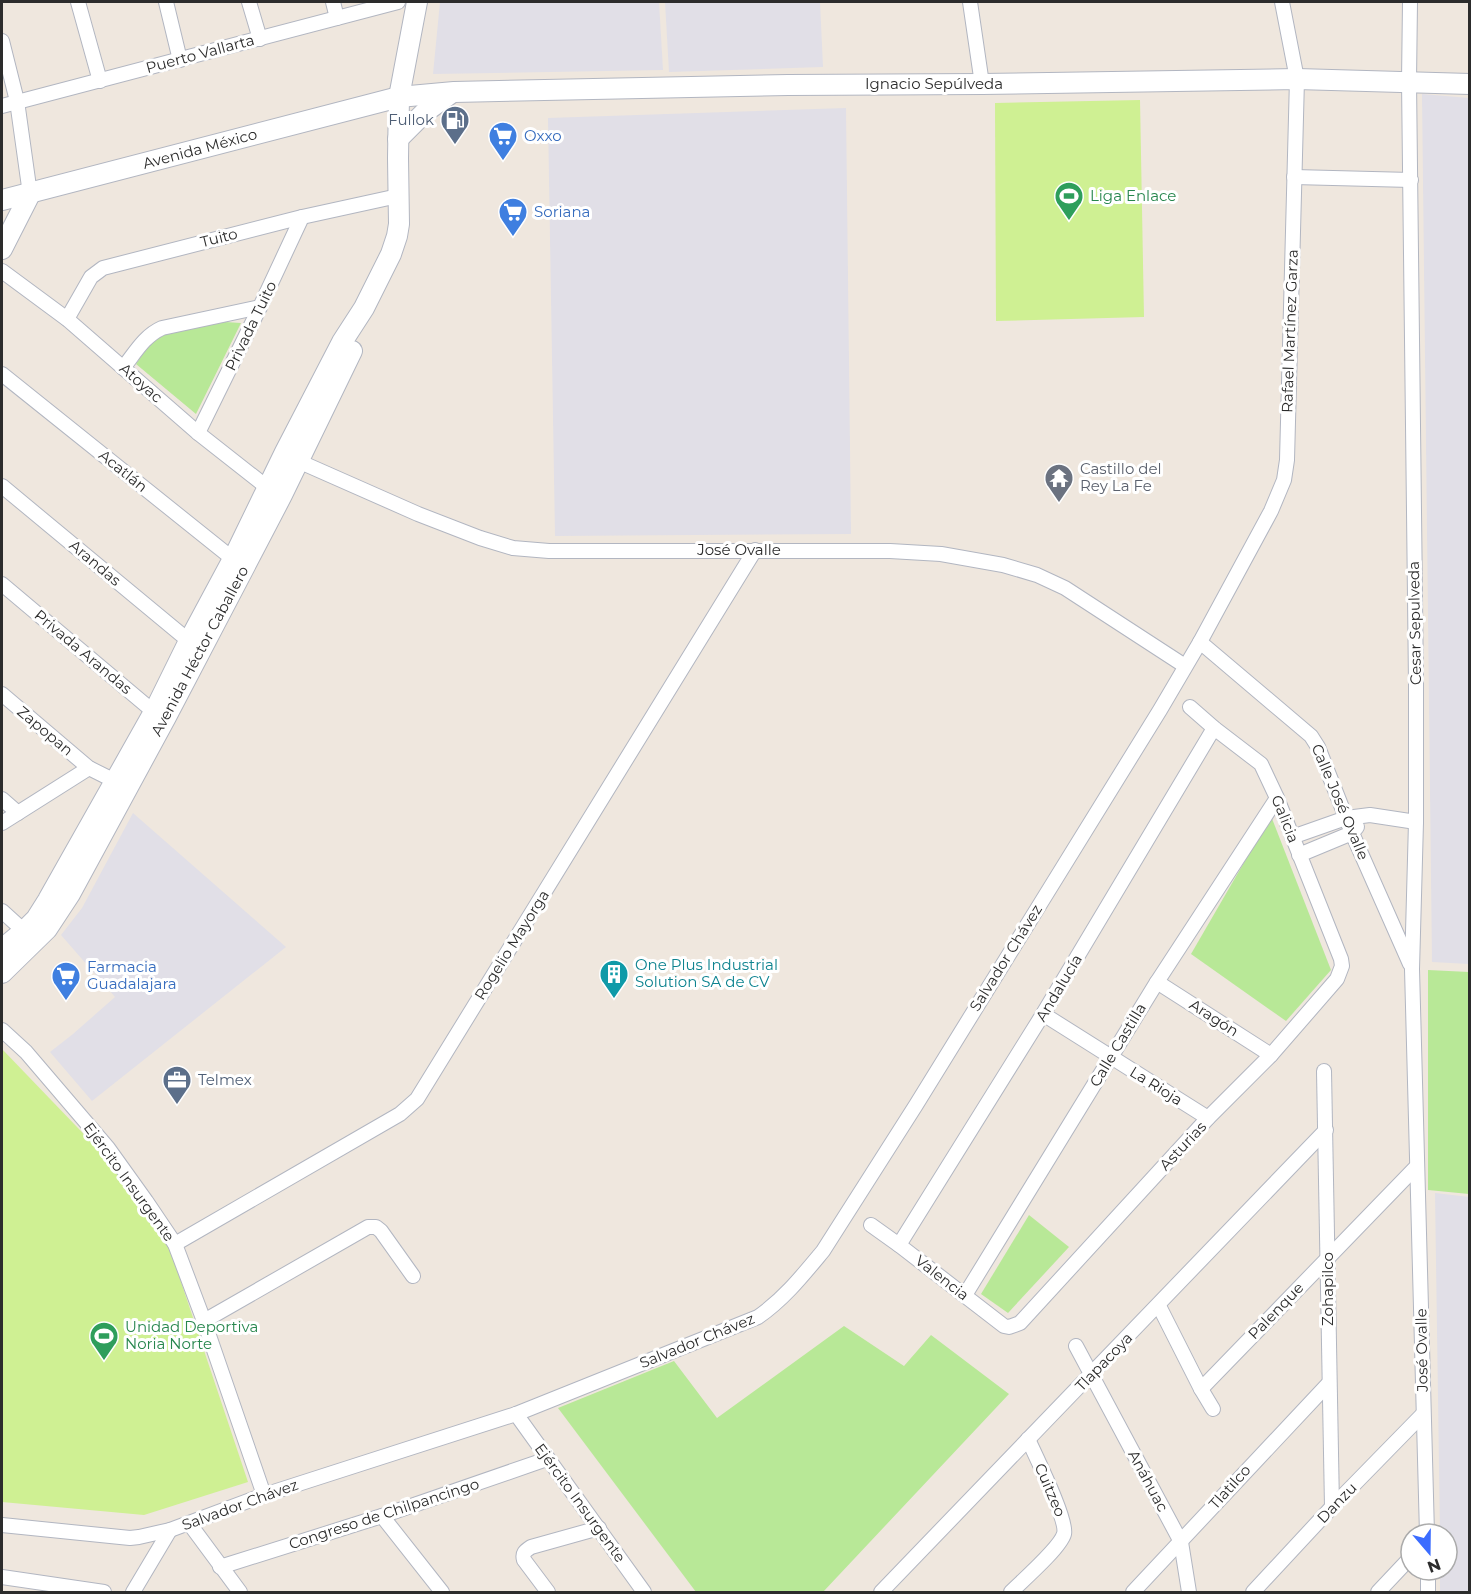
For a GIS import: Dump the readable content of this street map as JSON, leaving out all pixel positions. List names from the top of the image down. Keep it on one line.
{"streets":{"main road":["Ignacio Sepúlveda","Avenida México","Avenida Héctor Caballero"],"street":["Puerto Vallarta","Tuito","Privada Tuito","Rafael Martínez Garza","Atoyac","Acatlán","José Ovalle","Arandas","Cesar Sepulveda","Privada Arandas","Zapopan","Calle José Ovalle","Galicia","Rogelio Mayorga","Salvador Chávez","Andalucía","Aragón","Calle Castilla","La Rioja","Asturias","Ejército Insurgente","Valencia","Zohapilco","Palenque","Tlapacoya","Anáhuac","Tlatilco","Cuitzeo","Danzu","Congreso de Chilpancingo"]},"crossings":[["Ignacio Sepúlveda","Avenida México"],["Ignacio Sepúlveda","Rafael Martínez Garza"],["Ignacio Sepúlveda","Cesar Sepulveda"],["Ignacio Sepúlveda","Avenida Héctor Caballero"],["Avenida México","Avenida Héctor Caballero"],["Tuito","Privada Tuito"],["Tuito","Atoyac"],["Tuito","Avenida Héctor Caballero"],["Privada Tuito","Atoyac"],["Rafael Martínez Garza","Calle José Ovalle"],["Rafael Martínez Garza","Salvador Chávez"],["Atoyac","Avenida Héctor Caballero"],["Acatlán","Avenida Héctor Caballero"],["José Ovalle","Cesar Sepulveda"],["José Ovalle","Avenida Héctor Caballero"],["José Ovalle","Rogelio Mayorga"],["José Ovalle","Salvador Chávez"],["José Ovalle","Palenque"],["José Ovalle","Danzu"],["Arandas","Avenida Héctor Caballero"],["Cesar Sepulveda","Calle José Ovalle"],["Cesar Sepulveda","Palenque"],["Avenida Héctor Caballero","Privada Arandas"],["Avenida Héctor Caballero","Zapopan"],["Calle José Ovalle","Salvador Chávez"],["Galicia","Andalucía"],["Galicia","Calle Castilla"],["Galicia","Asturias"],["Rogelio Mayorga","Ejército Insurgente"],["Salvador Chávez","Ejército Insurgente"],["Andalucía","La Rioja"],["Andalucía","Valencia"],["Aragón","Calle Castilla"],["Aragón","Asturias"],["Calle Castilla","La Rioja"],["Calle Castilla","Valencia"],["La Rioja","Asturias"],["Asturias","Valencia"],["Ejército Insurgente","Congreso de Chilpancingo"],["Zohapilco","Palenque"],["Zohapilco","Tlapacoya"],["Zohapilco","Tlatilco"],["Zohapilco","Danzu"],["Tlapacoya","Anáhuac"],["Tlapacoya","Cuitzeo"],["Anáhuac","Tlatilco"]],"places":{"fuel station":["Fullok"],"supermarket":["Oxxo","Soriana","Farmacia Guadalajara"],"sports":["Liga Enlace","Unidad Deportiva Noria Norte"],"temple":["Castillo del Rey La Fe"],"building":["One Plus Industrial Solution SA de CV"],"office":["Telmex"]},"north":"bottom"}
